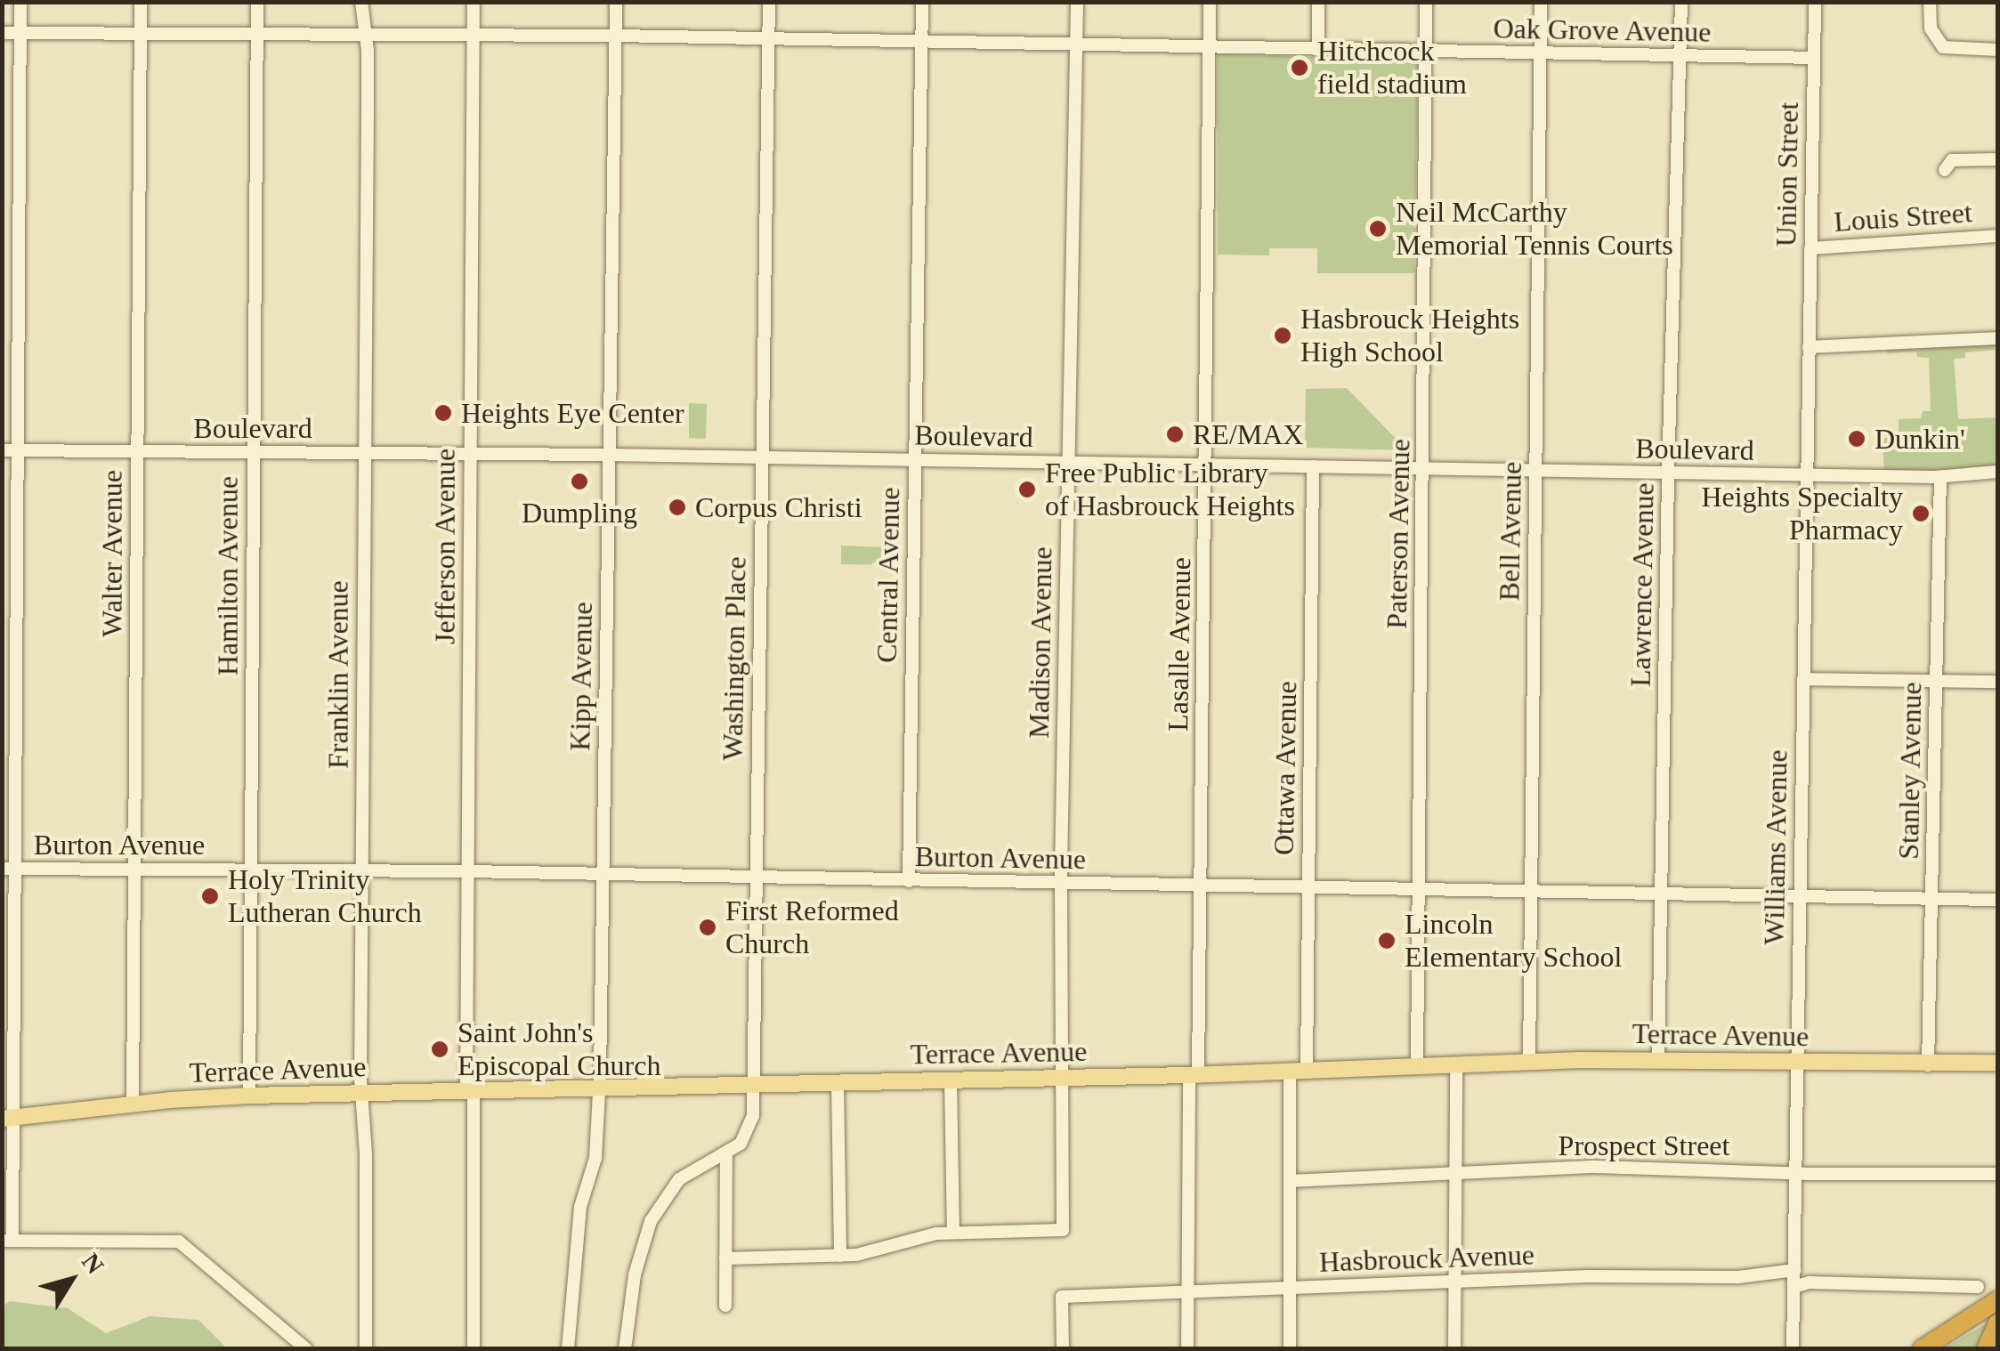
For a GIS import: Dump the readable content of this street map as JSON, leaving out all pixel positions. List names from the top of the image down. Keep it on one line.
{"streets":{"main road":["Terrace Avenue"],"street":["Oak Grove Avenue","Union Street","Louis Street","Boulevard","Bell Avenue","Paterson Avenue","Jefferson Avenue","Walter Avenue","Central Avenue","Hamilton Avenue","Lawrence Avenue","Madison Avenue","Lasalle Avenue","Washington Place","Franklin Avenue","Kipp Avenue","Ottawa Avenue","Stanley Avenue","Burton Avenue","Williams Avenue","Prospect Street","Hasbrouck Avenue"]},"crossings":[["Oak Grove Avenue","Union Street"],["Oak Grove Avenue","Bell Avenue"],["Oak Grove Avenue","Paterson Avenue"],["Oak Grove Avenue","Jefferson Avenue"],["Oak Grove Avenue","Walter Avenue"],["Oak Grove Avenue","Central Avenue"],["Oak Grove Avenue","Hamilton Avenue"],["Oak Grove Avenue","Lawrence Avenue"],["Oak Grove Avenue","Madison Avenue"],["Oak Grove Avenue","Lasalle Avenue"],["Oak Grove Avenue","Washington Place"],["Oak Grove Avenue","Franklin Avenue"],["Oak Grove Avenue","Kipp Avenue"],["Union Street","Louis Street"],["Union Street","Williams Avenue"],["Boulevard","Bell Avenue"],["Boulevard","Paterson Avenue"],["Boulevard","Jefferson Avenue"],["Boulevard","Walter Avenue"],["Boulevard","Central Avenue"],["Boulevard","Hamilton Avenue"],["Boulevard","Lawrence Avenue"],["Boulevard","Madison Avenue"],["Boulevard","Lasalle Avenue"],["Boulevard","Washington Place"],["Boulevard","Franklin Avenue"],["Boulevard","Kipp Avenue"],["Boulevard","Ottawa Avenue"],["Boulevard","Stanley Avenue"],["Boulevard","Williams Avenue"],["Bell Avenue","Burton Avenue"],["Bell Avenue","Terrace Avenue"],["Paterson Avenue","Burton Avenue"],["Paterson Avenue","Terrace Avenue"],["Jefferson Avenue","Burton Avenue"],["Jefferson Avenue","Terrace Avenue"],["Walter Avenue","Burton Avenue"],["Walter Avenue","Terrace Avenue"],["Central Avenue","Burton Avenue"],["Hamilton Avenue","Burton Avenue"],["Hamilton Avenue","Terrace Avenue"],["Lawrence Avenue","Burton Avenue"],["Lawrence Avenue","Terrace Avenue"],["Madison Avenue","Burton Avenue"],["Madison Avenue","Terrace Avenue"],["Lasalle Avenue","Burton Avenue"],["Lasalle Avenue","Terrace Avenue"],["Lasalle Avenue","Hasbrouck Avenue"],["Washington Place","Burton Avenue"],["Washington Place","Terrace Avenue"],["Franklin Avenue","Burton Avenue"],["Franklin Avenue","Terrace Avenue"],["Kipp Avenue","Burton Avenue"],["Kipp Avenue","Terrace Avenue"],["Ottawa Avenue","Burton Avenue"],["Ottawa Avenue","Terrace Avenue"],["Ottawa Avenue","Prospect Street"],["Ottawa Avenue","Hasbrouck Avenue"],["Stanley Avenue","Burton Avenue"],["Stanley Avenue","Terrace Avenue"],["Burton Avenue","Williams Avenue"],["Williams Avenue","Terrace Avenue"],["Williams Avenue","Prospect Street"],["Williams Avenue","Hasbrouck Avenue"]],"places":["Hitchcock field stadium","Neil McCarthy Memorial Tennis Courts","Hasbrouck Heights High School","Heights Eye Center","RE/MAX","Dunkin'","Dumpling","Free Public Library of Hasbrouck Heights","Corpus Christi","Heights Specialty Pharmacy","Holy Trinity Lutheran Church","First Reformed Church","Lincoln Elementary School","Saint John's Episcopal Church"],"north":"top right"}
